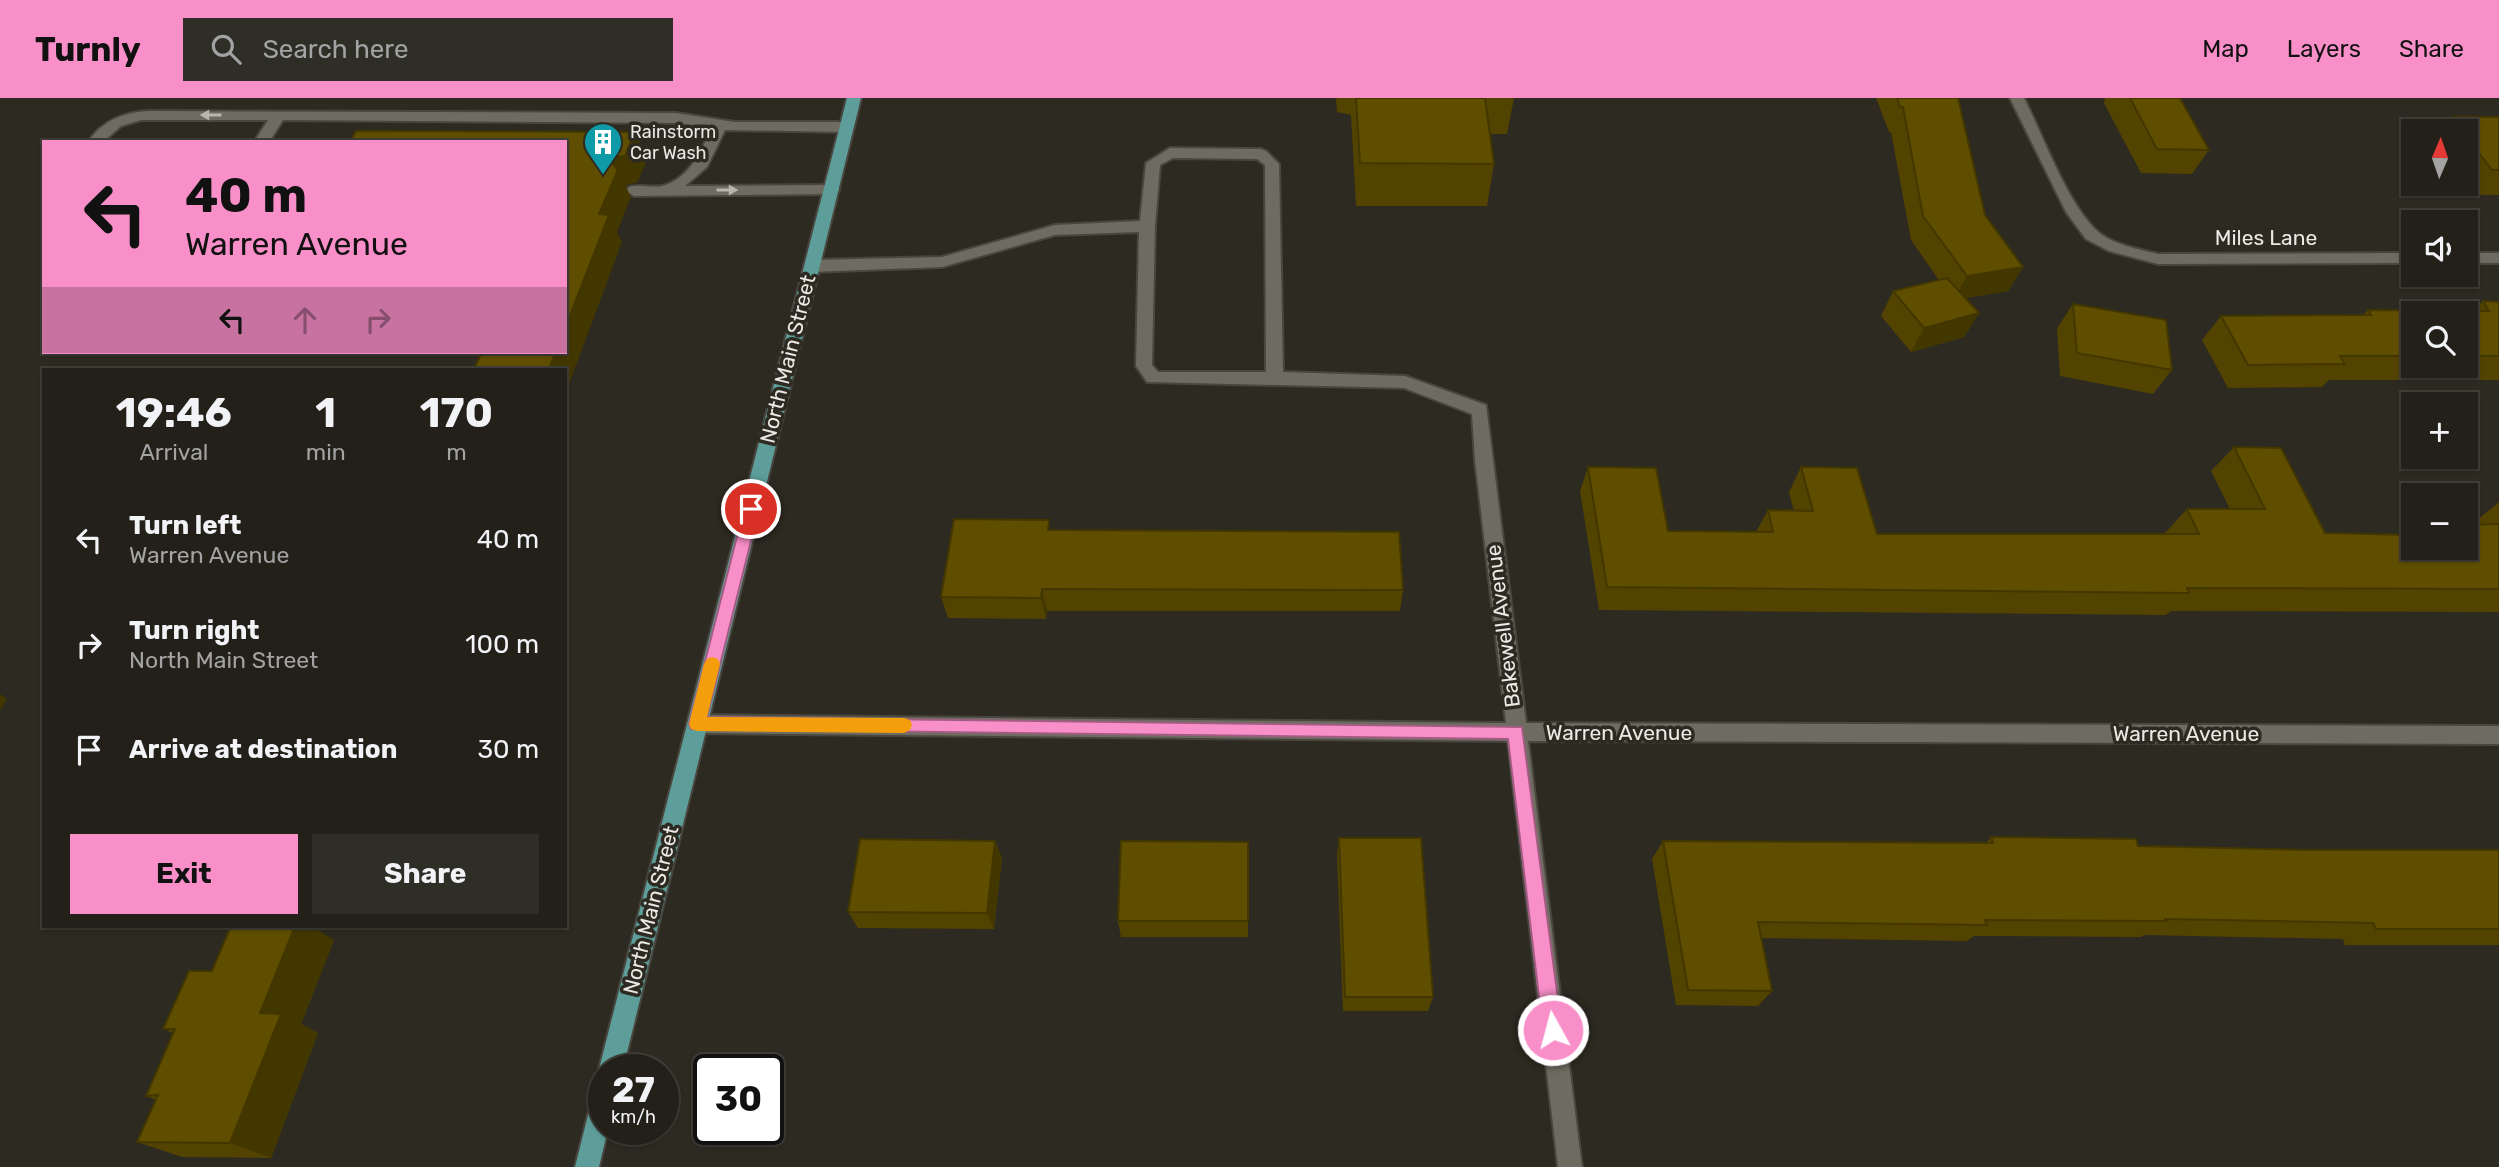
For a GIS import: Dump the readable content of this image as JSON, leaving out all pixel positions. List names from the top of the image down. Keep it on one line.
{"streets":{"main road":["North Main Street"],"street":["Miles Lane","Bakewell Avenue","Warren Avenue"]},"crossings":[["North Main Street","Warren Avenue"],["Bakewell Avenue","Warren Avenue"]],"places":{"building":["Rainstorm Car Wash"]},"north":"top","page":{"header":"Turnly","search":"Search here","nav":["Map","Layers","Share"],"map_buttons":["+","−"],"turn":["40 m","Warren Avenue"],"eta":["19:46","Arrival","1","min","170","m"],"list":[{"name":"Turn left","note":"Warren Avenue","value":"40 m"},{"name":"Turn right","note":"North Main Street","value":"100 m"},{"name":"Arrive at destination","value":"30 m"}],"buttons":["Exit","Share"],"speed":"27 km/h","limit":"30"}}
